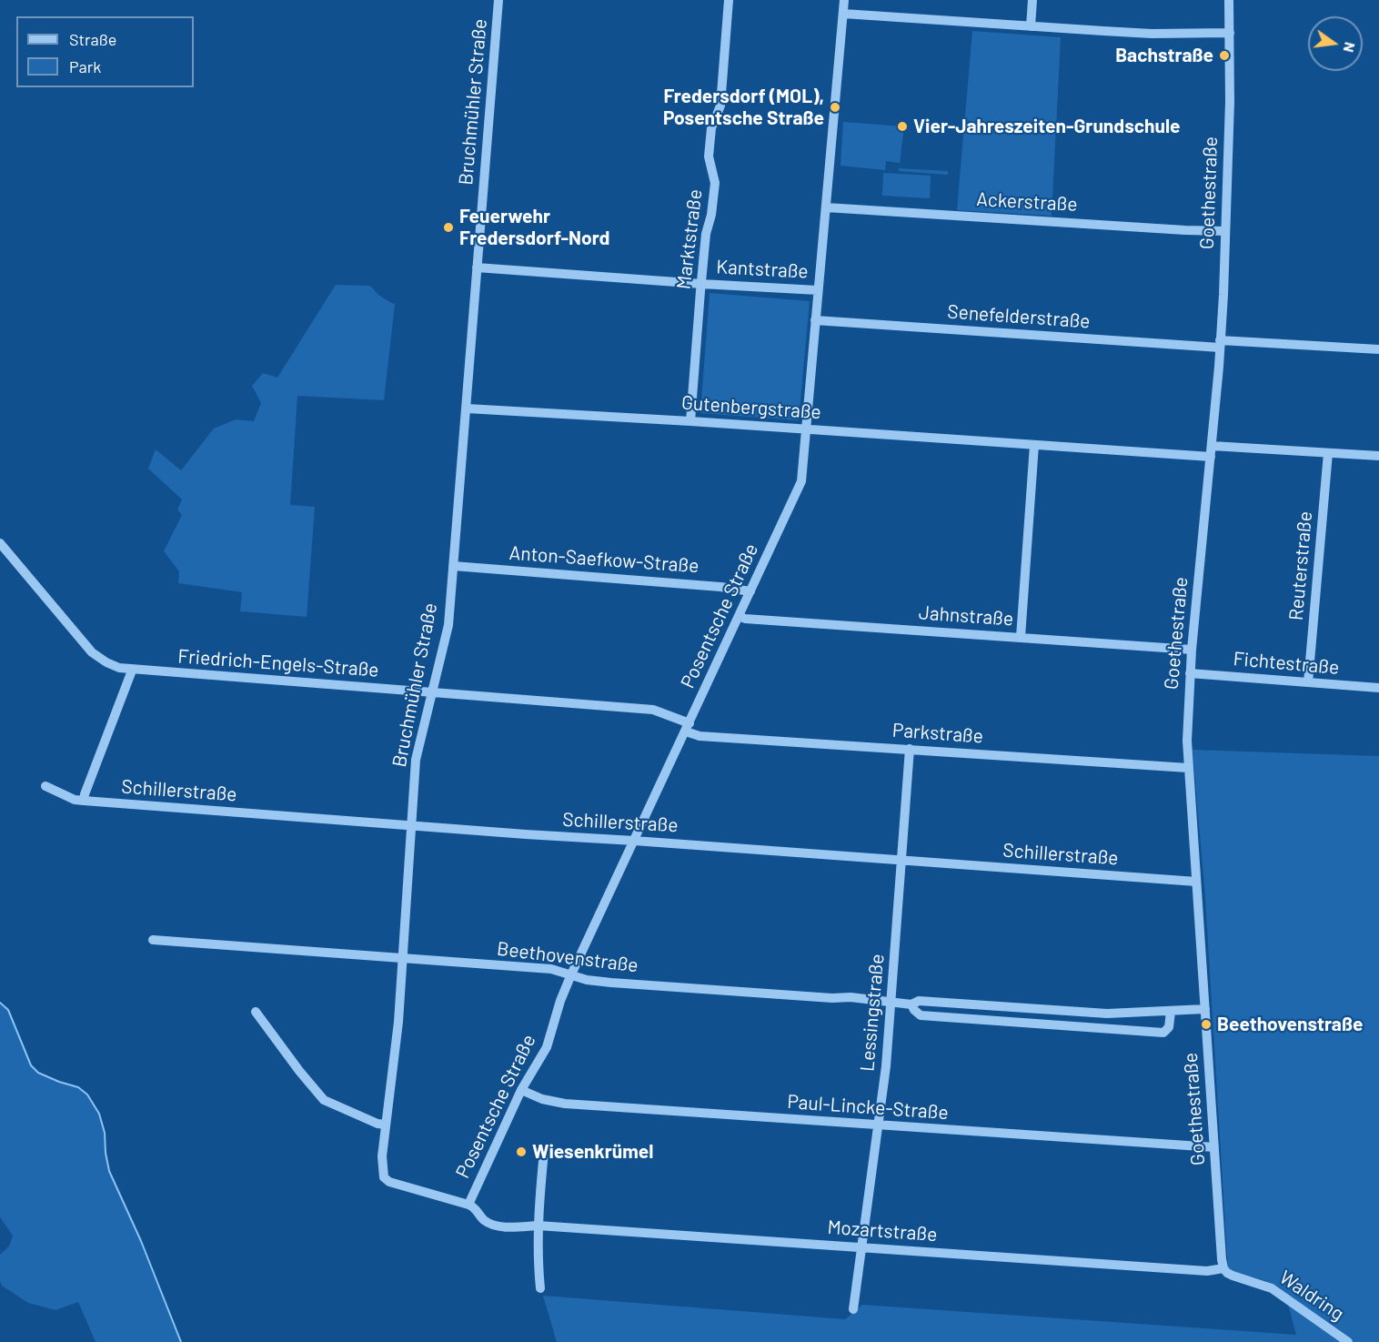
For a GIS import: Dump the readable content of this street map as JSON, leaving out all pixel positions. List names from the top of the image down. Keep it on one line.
{"streets":{"street":["Bruchmühler Straße","Goethestraße","Ackerstraße","Marktstraße","Kantstraße","Senefelderstraße","Gutenbergstraße","Anton-Saefkow-Straße","Reuterstraße","Posentsche Straße","Jahnstraße","Friedrich-Engels-Straße","Fichtestraße","Parkstraße","Schillerstraße","Beethovenstraße","Lessingstraße","Paul-Lincke-Straße","Mozartstraße","Waldring"]},"crossings":[["Bruchmühler Straße","Kantstraße"],["Bruchmühler Straße","Gutenbergstraße"],["Bruchmühler Straße","Anton-Saefkow-Straße"],["Bruchmühler Straße","Posentsche Straße"],["Bruchmühler Straße","Friedrich-Engels-Straße"],["Bruchmühler Straße","Schillerstraße"],["Bruchmühler Straße","Beethovenstraße"],["Bruchmühler Straße","Mozartstraße"],["Goethestraße","Ackerstraße"],["Goethestraße","Senefelderstraße"],["Goethestraße","Gutenbergstraße"],["Goethestraße","Jahnstraße"],["Goethestraße","Fichtestraße"],["Goethestraße","Parkstraße"],["Goethestraße","Schillerstraße"],["Goethestraße","Beethovenstraße"],["Goethestraße","Paul-Lincke-Straße"],["Goethestraße","Mozartstraße"],["Goethestraße","Waldring"],["Ackerstraße","Posentsche Straße"],["Marktstraße","Kantstraße"],["Marktstraße","Gutenbergstraße"],["Kantstraße","Posentsche Straße"],["Senefelderstraße","Posentsche Straße"],["Gutenbergstraße","Posentsche Straße"],["Anton-Saefkow-Straße","Posentsche Straße"],["Reuterstraße","Fichtestraße"],["Posentsche Straße","Jahnstraße"],["Posentsche Straße","Friedrich-Engels-Straße"],["Posentsche Straße","Parkstraße"],["Posentsche Straße","Schillerstraße"],["Posentsche Straße","Beethovenstraße"],["Posentsche Straße","Paul-Lincke-Straße"],["Friedrich-Engels-Straße","Parkstraße"],["Parkstraße","Lessingstraße"],["Schillerstraße","Lessingstraße"],["Beethovenstraße","Lessingstraße"],["Lessingstraße","Paul-Lincke-Straße"],["Lessingstraße","Mozartstraße"],["Mozartstraße","Waldring"]],"places":["Bachstraße","Fredersdorf (MOL), Posentsche Straße","Vier-Jahreszeiten-Grundschule","Feuerwehr Fredersdorf-Nord","Beethovenstraße","Wiesenkrümel"],"legend":["Straße","Park"],"north":"right"}
